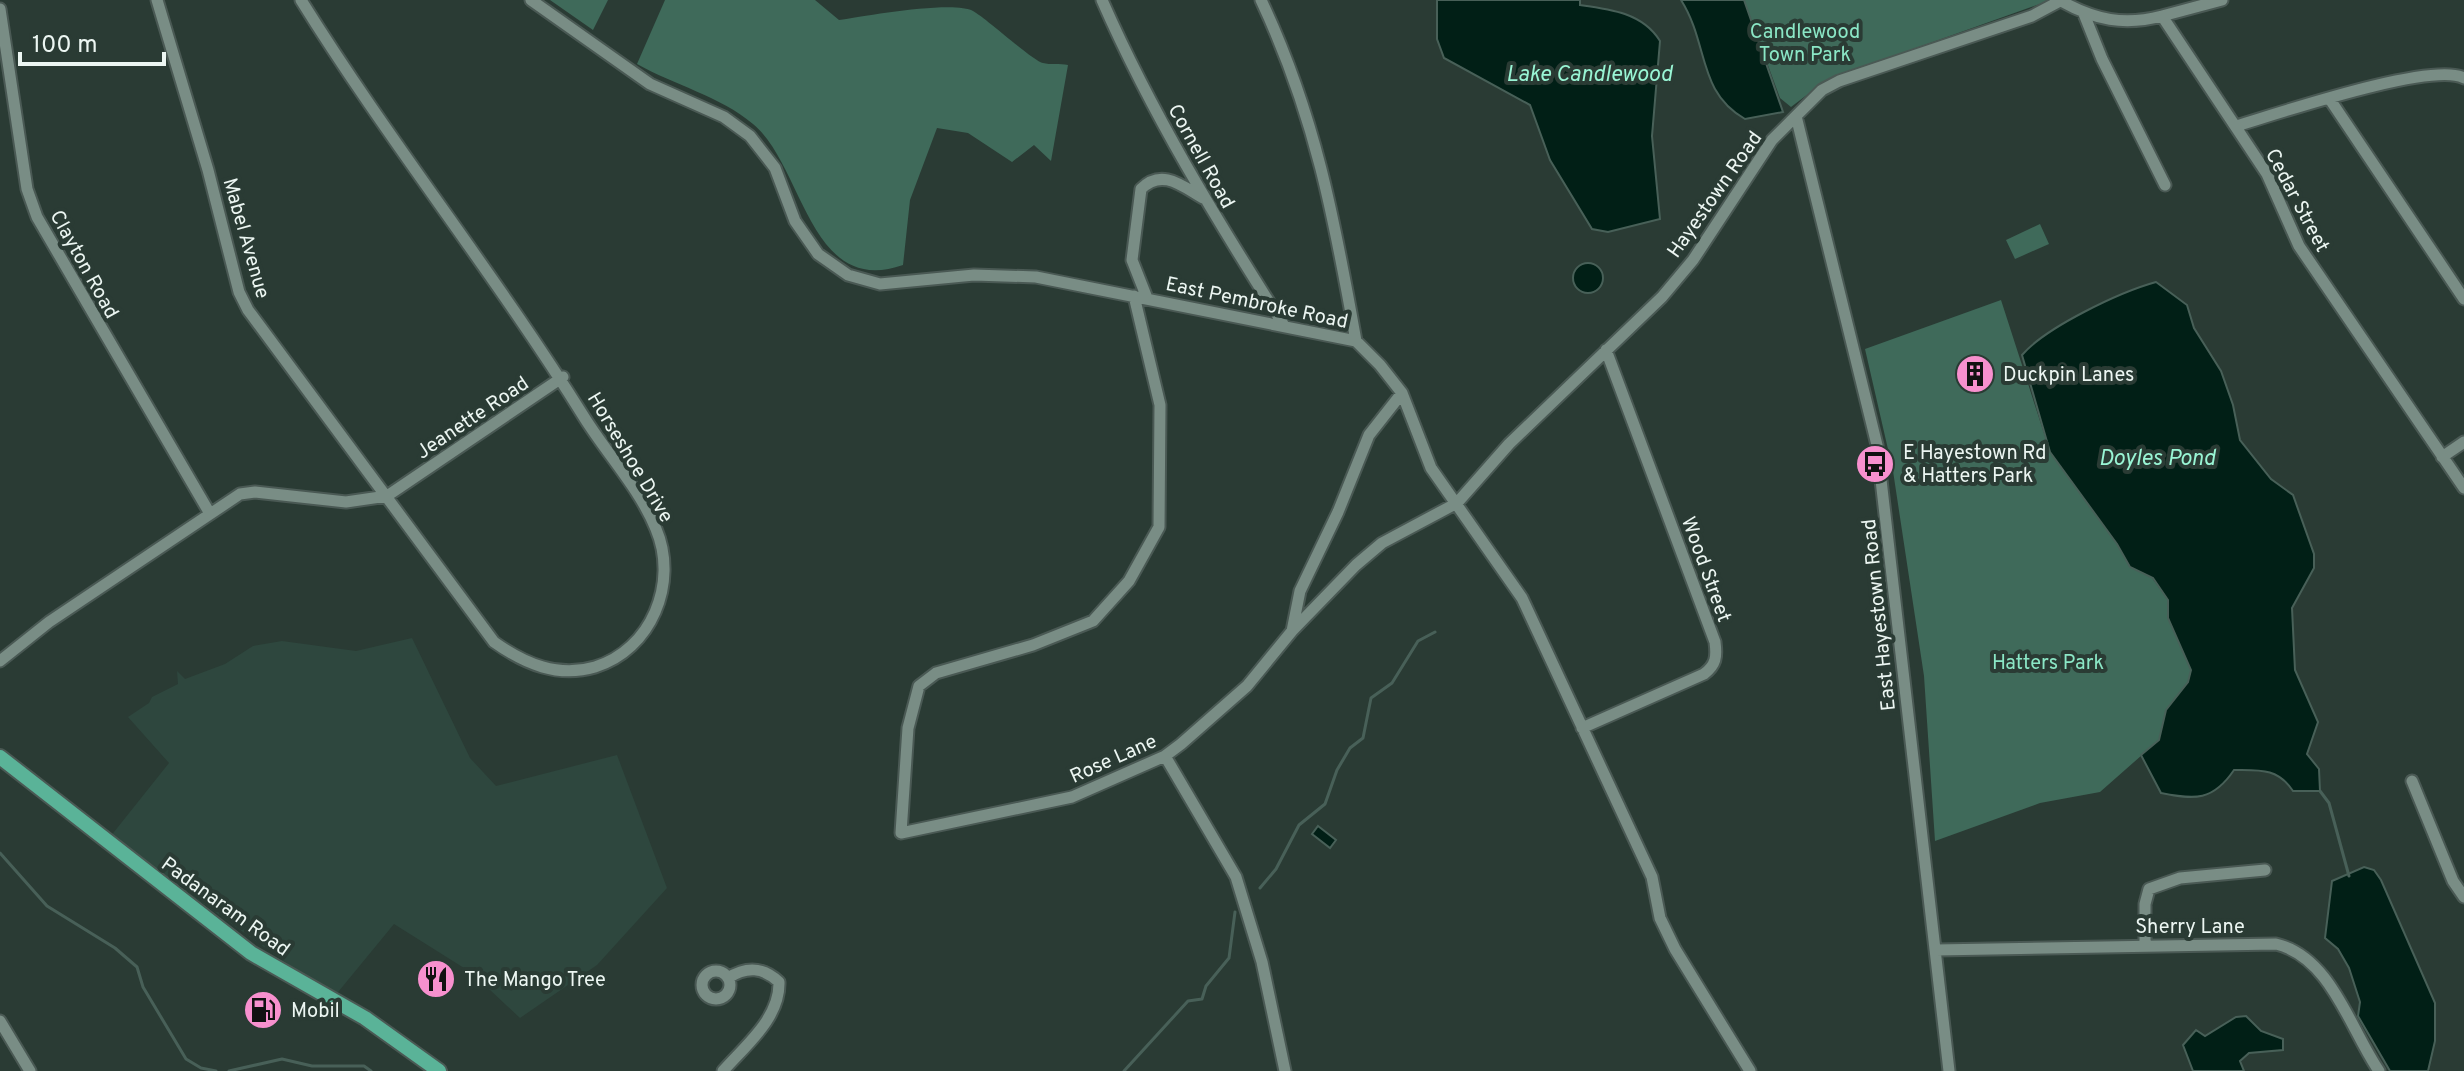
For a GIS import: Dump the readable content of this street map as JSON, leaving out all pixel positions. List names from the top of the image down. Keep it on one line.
{"streets":{"main road":["Padanaram Road"],"street":["Cornell Road","Hayestown Road","Cedar Street","Mabel Avenue","Clayton Road","East Pembroke Road","Jeanette Road","Horseshoe Drive","Wood Street","East Hayestown Road","Rose Lane","Sherry Lane"]},"crossings":[["Cornell Road","East Pembroke Road"],["Hayestown Road","East Pembroke Road"],["Hayestown Road","Wood Street"],["Hayestown Road","East Hayestown Road"],["Hayestown Road","Rose Lane"],["Mabel Avenue","Jeanette Road"],["Mabel Avenue","Horseshoe Drive"],["Clayton Road","Jeanette Road"],["East Pembroke Road","Wood Street"],["East Pembroke Road","Rose Lane"],["Jeanette Road","Horseshoe Drive"],["East Hayestown Road","Sherry Lane"]],"water":["Lake Candlewood","Doyles Pond"],"parks":["Candlewood Town Park","Hatters Park"],"places":{"building":["Duckpin Lanes"],"bus stop":["E Hayestown Rd & Hatters Park"],"restaurant":["The Mango Tree"],"fuel station":["Mobil"]},"scale_bar":"100 m"}
